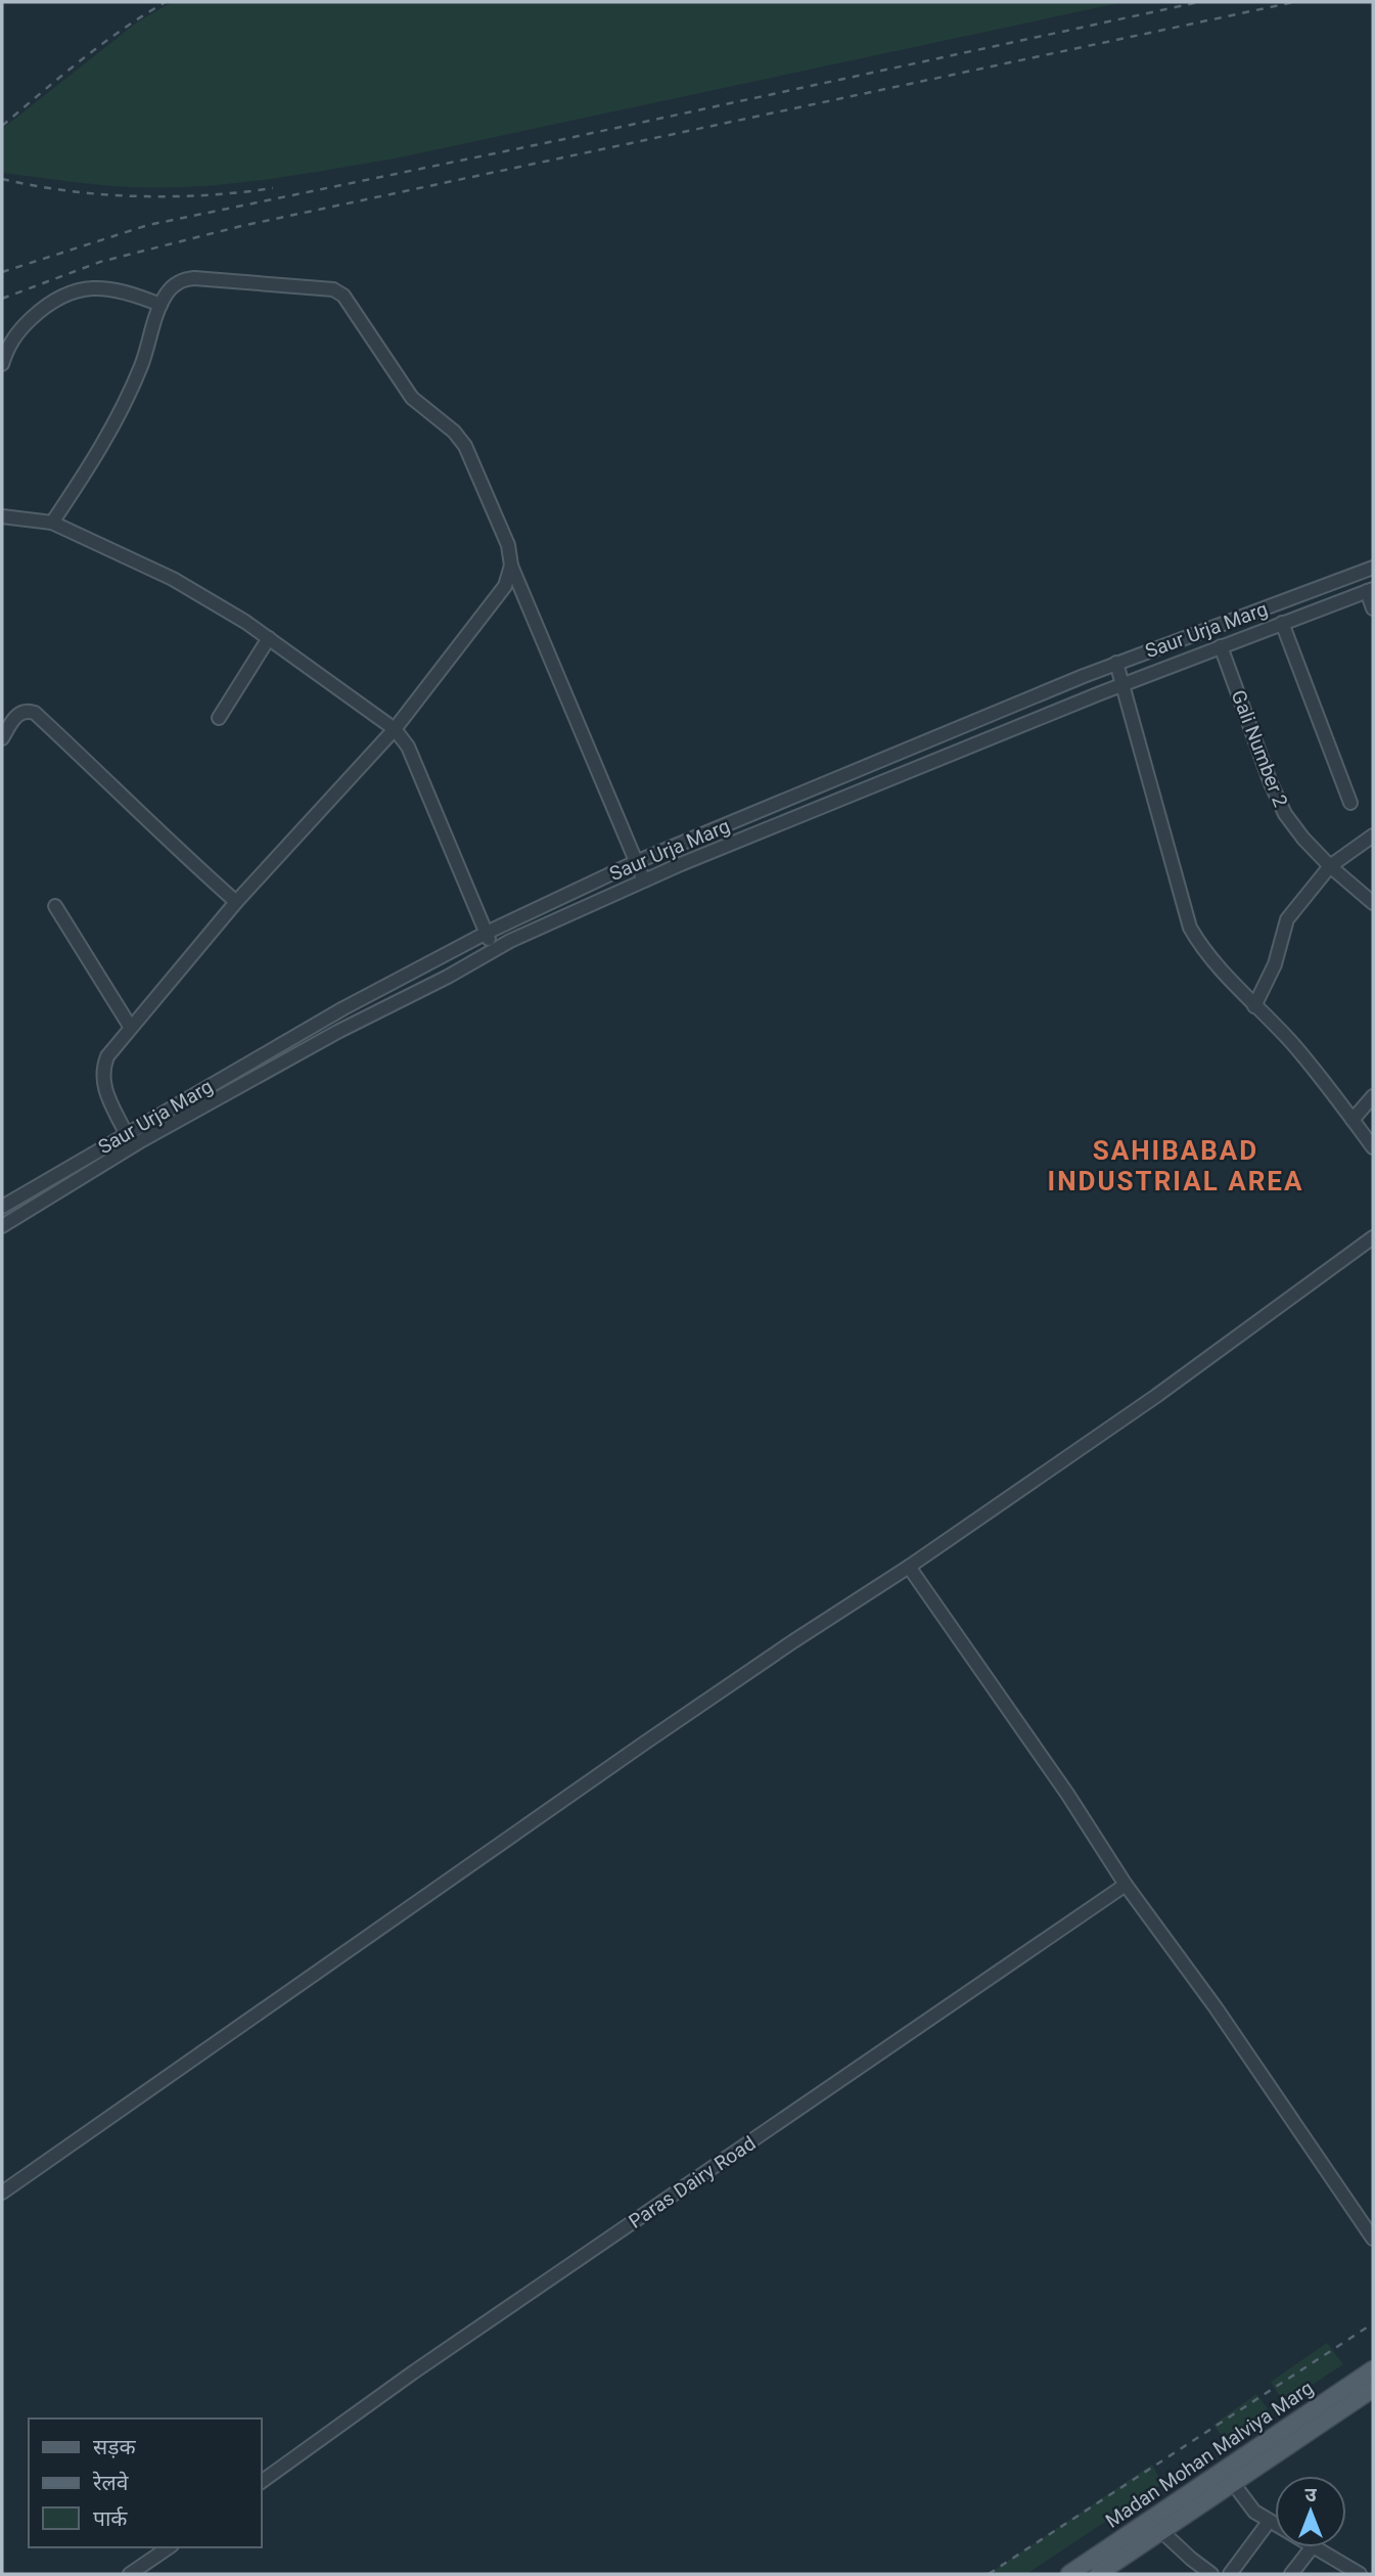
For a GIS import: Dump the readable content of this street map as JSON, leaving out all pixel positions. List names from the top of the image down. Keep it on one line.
{"streets":{"main road":["Madan Mohan Malviya Marg"],"street":["Saur Urja Marg","Gali Number 2","Paras Dairy Road"]},"crossings":[["Saur Urja Marg","Gali Number 2"]],"districts":["SAHIBABAD INDUSTRIAL AREA"],"legend":["सड़क","रेलवे","पार्क"],"north":"top"}
